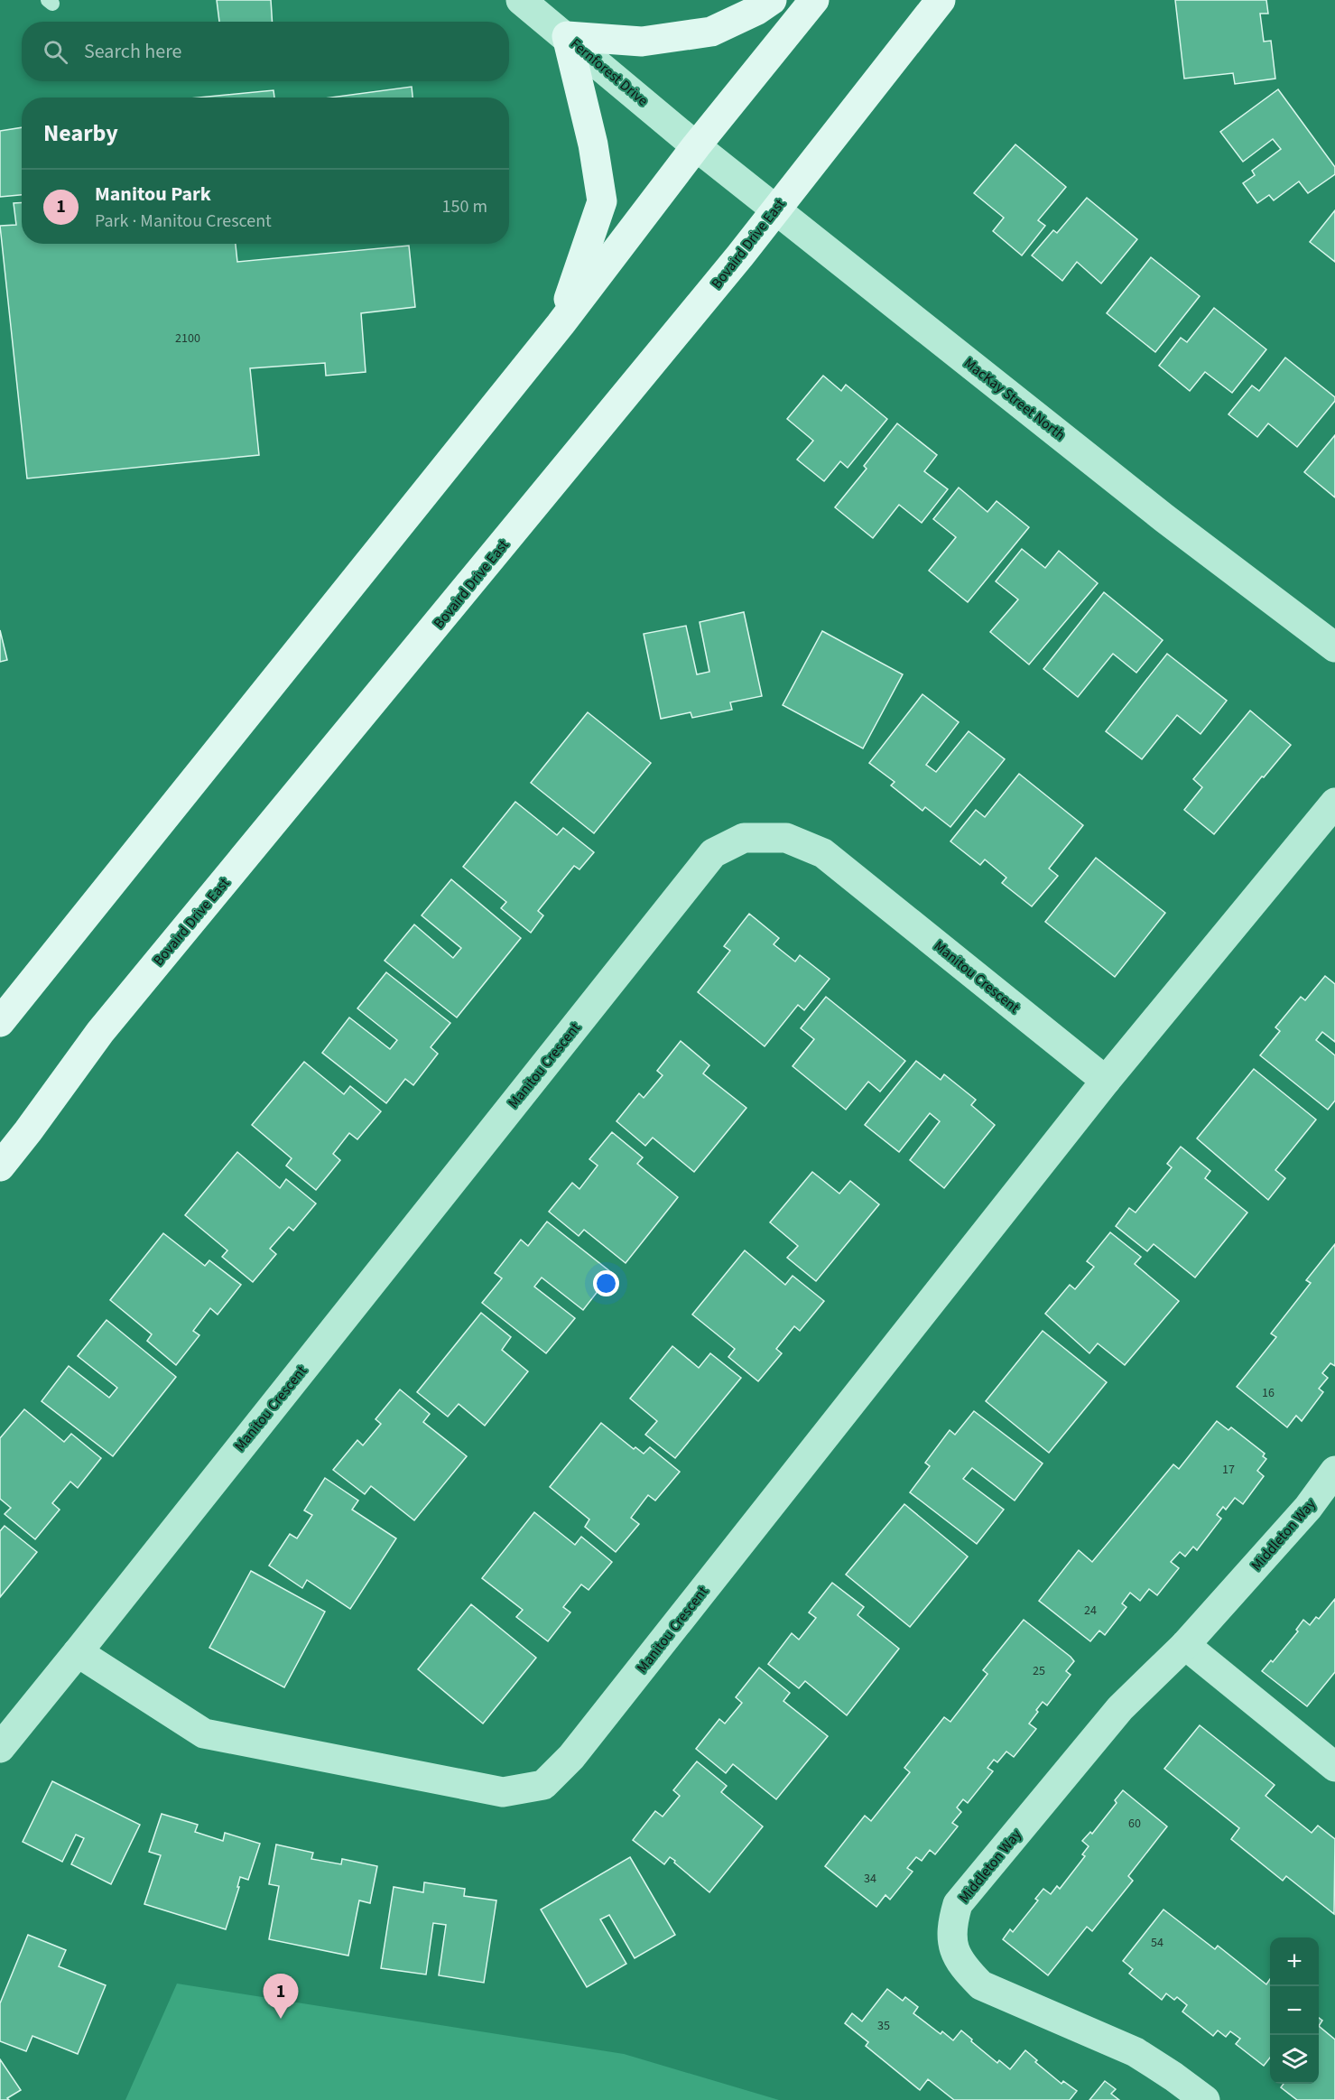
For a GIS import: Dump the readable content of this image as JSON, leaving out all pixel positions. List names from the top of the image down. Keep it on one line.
{"streets":{"main road":["Bovaird Drive East"],"street":["Fernforest Drive","MacKay Street North","Manitou Crescent","Middleton Way"]},"crossings":[["Fernforest Drive","MacKay Street North"],["Bovaird Drive East","MacKay Street North"]],"house_numbers":["2100","16","17","24","25","60","34","54","35"],"page":{"search":"Search here","heading":"Nearby","list":[{"mark":"1","name":"Manitou Park","note":"Park · Manitou Crescent","value":"150 m"}],"map_buttons":["+","−"],"pins":"1"}}
